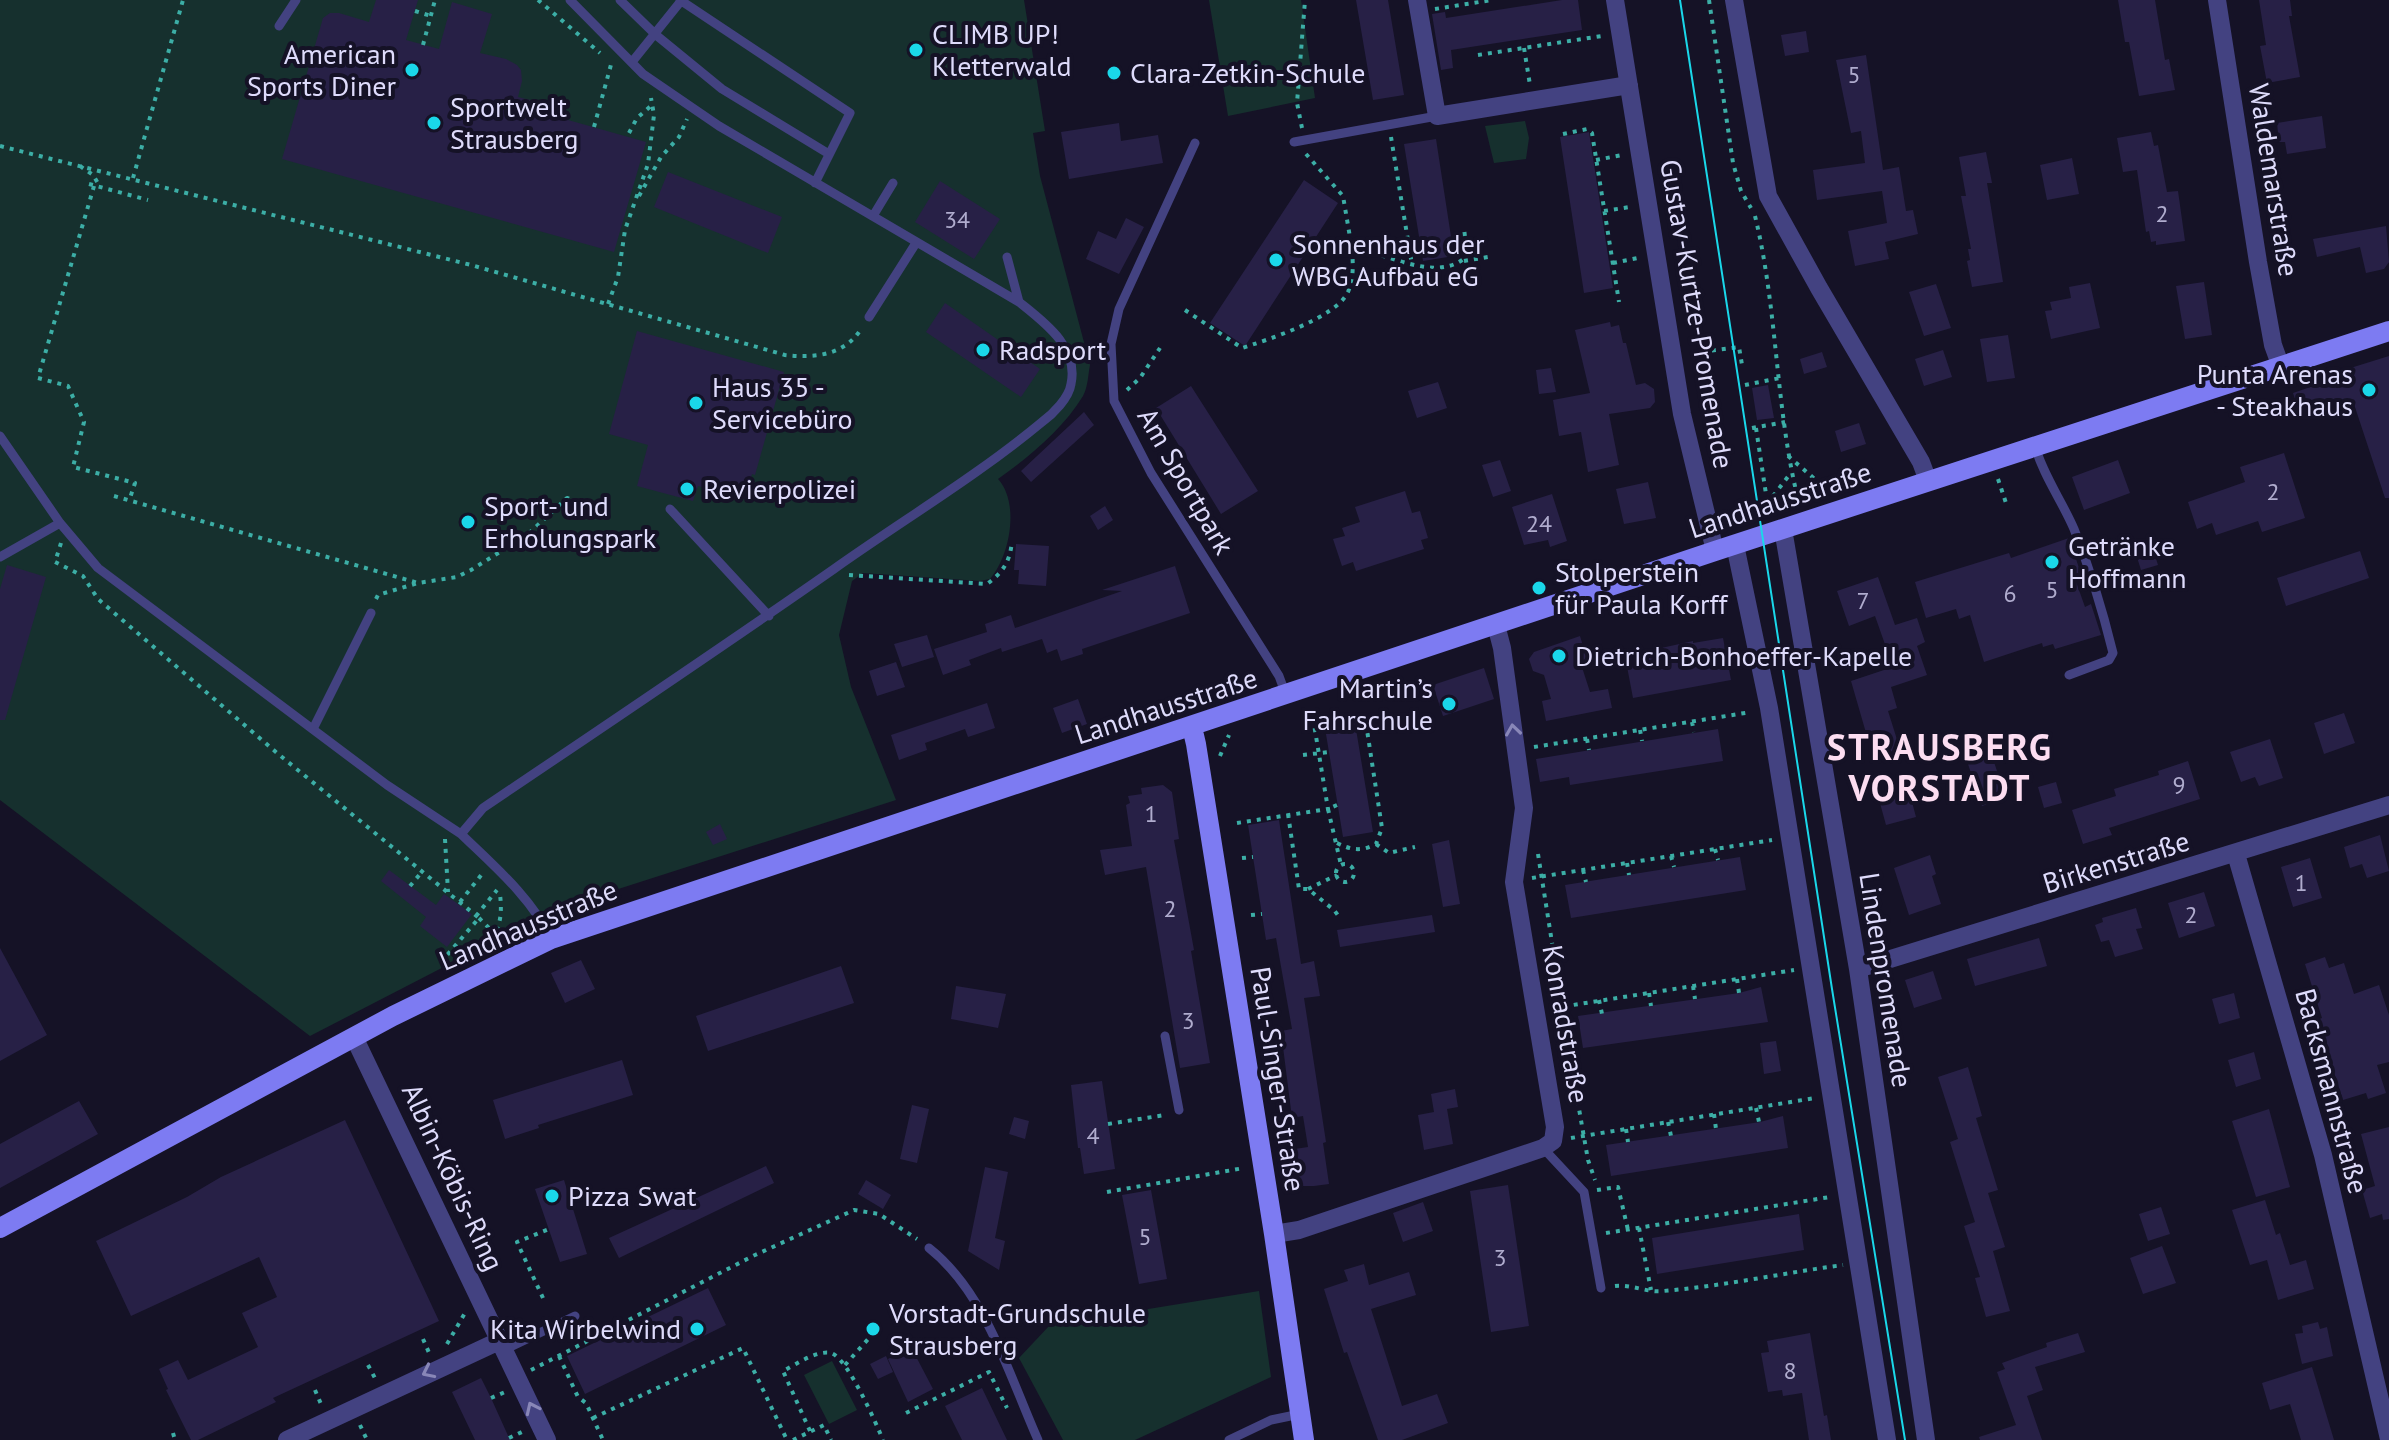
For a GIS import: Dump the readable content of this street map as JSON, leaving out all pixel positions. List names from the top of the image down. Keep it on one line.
{"streets":{"street":["Waldemarstraße","Gustav-Kurtze-Promenade","Landhausstraße","Birkenstraße","Lindenpromenade","Konradstraße","Paul-Singer-Straße","Backsmannstraße","Albin-Köbis-Ring"],"lane":["Am Sportpark"]},"crossings":[["Waldemarstraße","Landhausstraße"],["Gustav-Kurtze-Promenade","Landhausstraße"],["Am Sportpark","Landhausstraße"],["Landhausstraße","Lindenpromenade"],["Landhausstraße","Konradstraße"],["Landhausstraße","Paul-Singer-Straße"],["Landhausstraße","Albin-Köbis-Ring"],["Birkenstraße","Lindenpromenade"],["Birkenstraße","Backsmannstraße"]],"districts":["STRAUSBERG VORSTADT"],"places":["CLIMB UP! Kletterwald","American Sports Diner","Clara-Zetkin-Schule","Sportwelt Strausberg","Sonnenhaus der WBG Aufbau eG","Radsport","Punta Arenas - Steakhaus","Haus 35 - Servicebüro","Revierpolizei","Sport- und Erholungspark","Getränke Hoffmann","Stolperstein für Paula Korff","Dietrich-Bonhoeffer-Kapelle","Martin’s Fahrschule","Pizza Swat","Kita Wirbelwind","Vorstadt-Grundschule Strausberg"],"house_numbers":["5","2","34","2","24","5","6","7","9","1","1","2","2","3","4","5","3","8"]}
